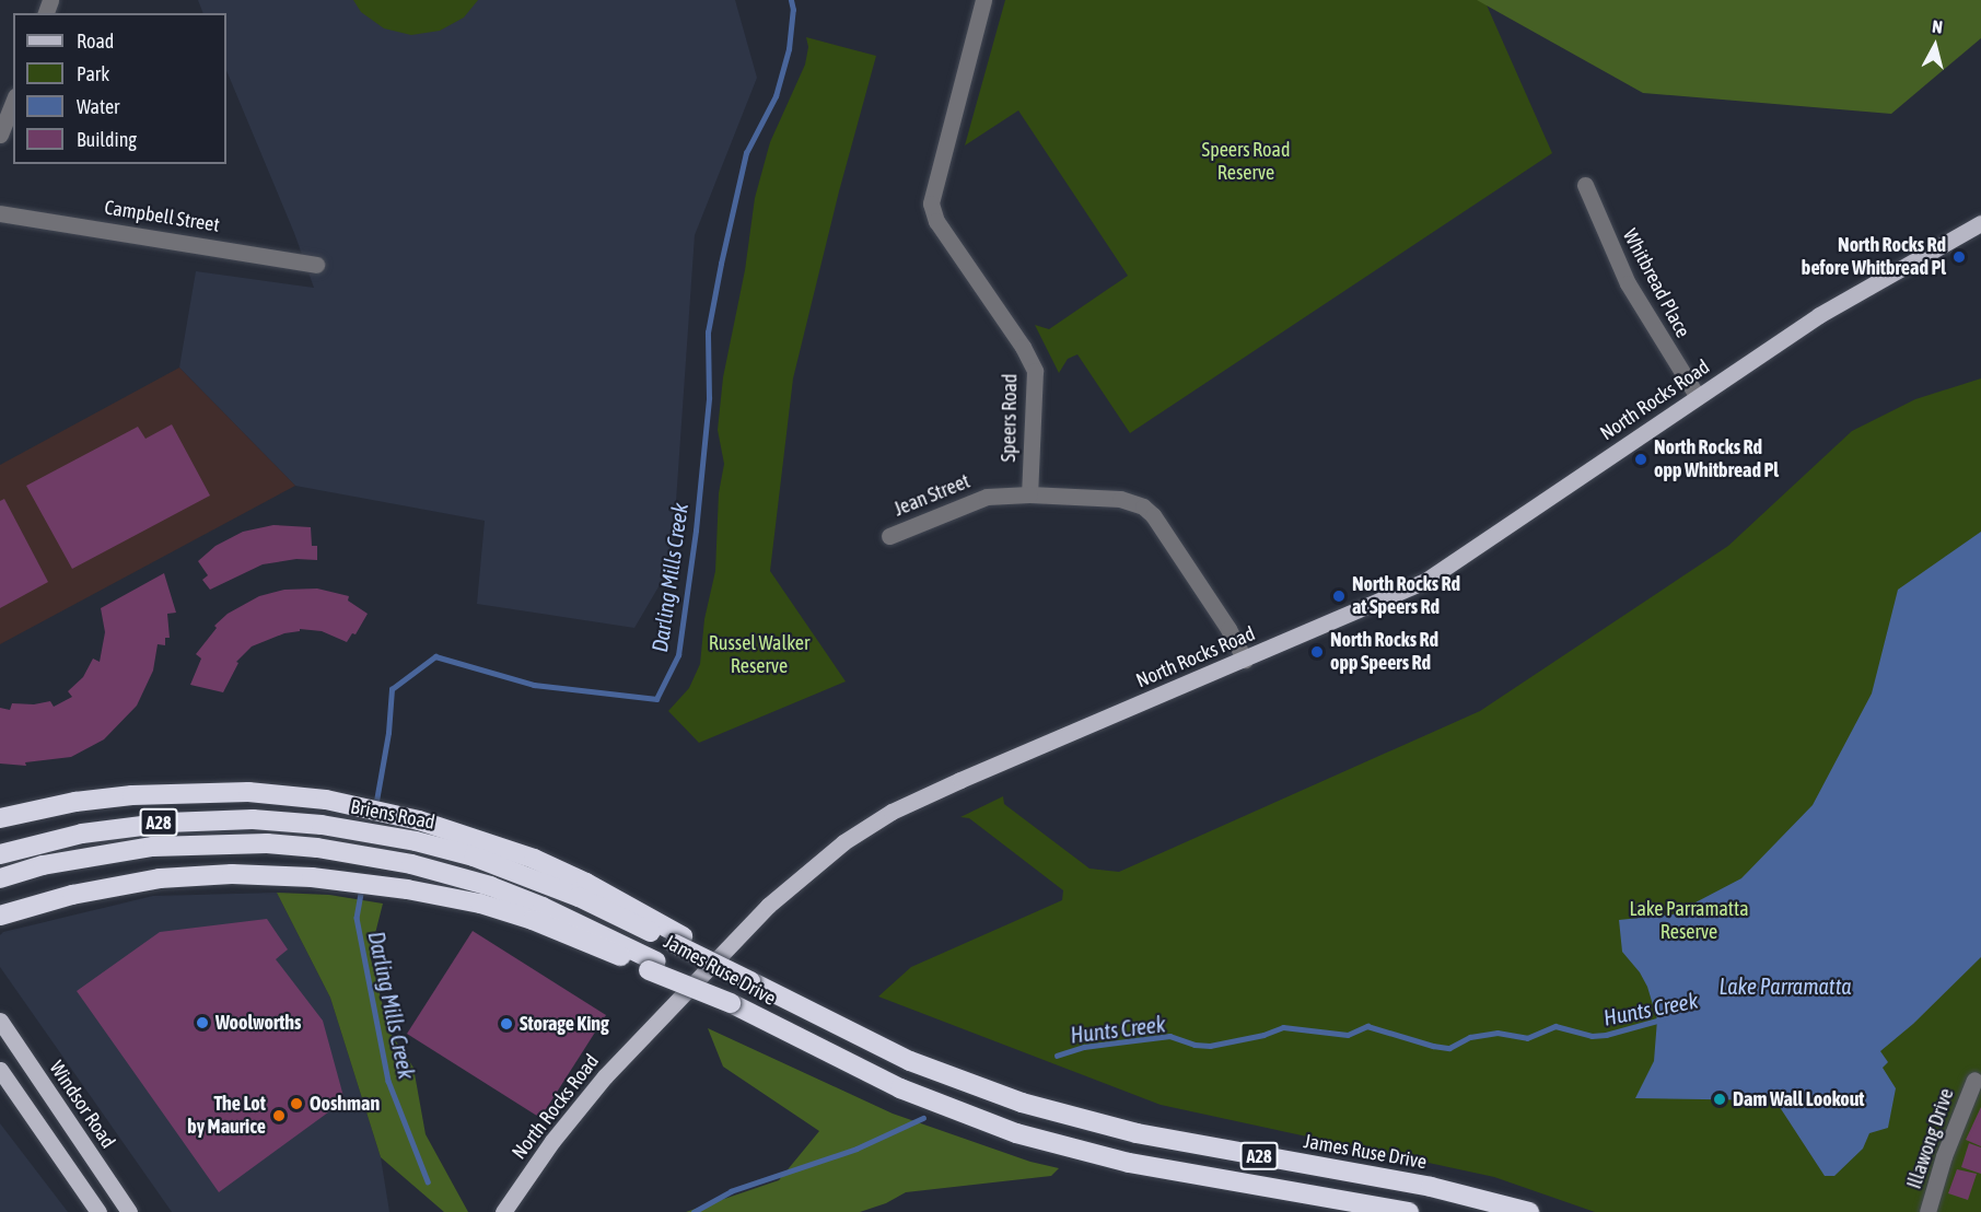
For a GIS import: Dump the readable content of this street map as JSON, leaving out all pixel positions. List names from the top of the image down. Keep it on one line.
{"streets":{"highway":["Briens Road","A28","James Ruse Drive"],"main road":["North Rocks Road","Windsor Road"],"street":["Campbell Street","Whitbread Place","Speers Road","Jean Street","Illawong Drive"]},"crossings":[["Whitbread Place","North Rocks Road"],["Speers Road","Jean Street"],["Briens Road","James Ruse Drive"]],"water":["Darling Mills Creek","Lake Parramatta","Hunts Creek"],"parks":["Speers Road Reserve","Russel Walker Reserve","Lake Parramatta Reserve"],"places":["North Rocks Rd before Whitbread Pl","North Rocks Rd opp Whitbread Pl","North Rocks Rd at Speers Rd","North Rocks Rd opp Speers Rd","Woolworths","Storage King","Dam Wall Lookout","Ooshman","The Lot by Maurice"],"legend":["Road","Park","Water","Building"],"north":"top"}
